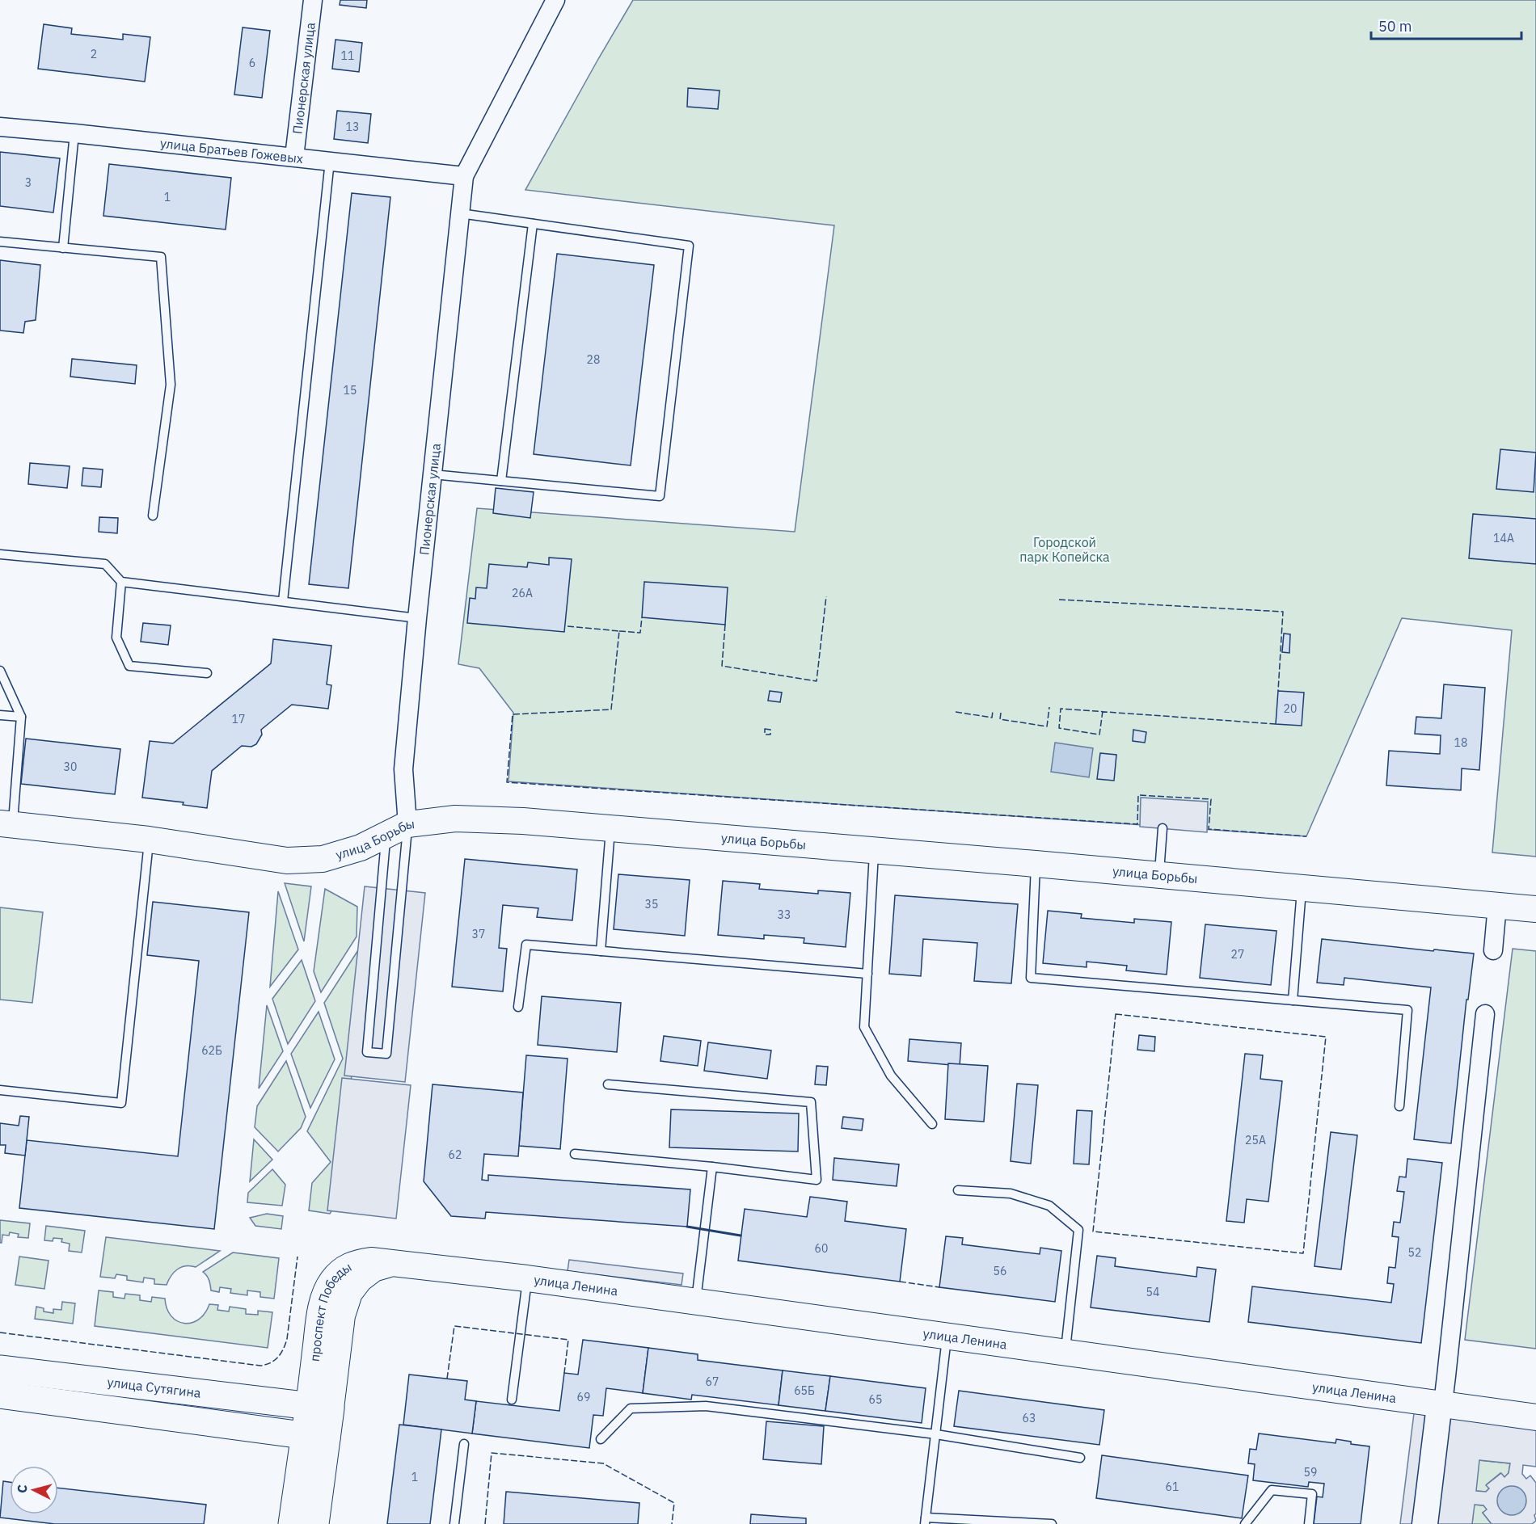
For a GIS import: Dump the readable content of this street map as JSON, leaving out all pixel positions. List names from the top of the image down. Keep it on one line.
{"streets":{"main road":["проспект Победы","улица Сутягина"],"street":["Пионерская улица","улица Братьев Гожевых","улица Борьбы","улица Ленина"]},"crossings":[["Пионерская улица","улица Братьев Гожевых"],["Пионерская улица","улица Борьбы"],["улица Ленина","проспект Победы"],["проспект Победы","улица Сутягина"]],"parks":["Городской парк Копейска"],"house_numbers":["2","11","6","13","3","1","28","15","14А","26А","20","17","18","30","35","33","37","27","62Б","25А","62","60","52","56","54","67","65Б","69","65","63","59","1","61"],"scale_bar":"50 m","north":"left"}
